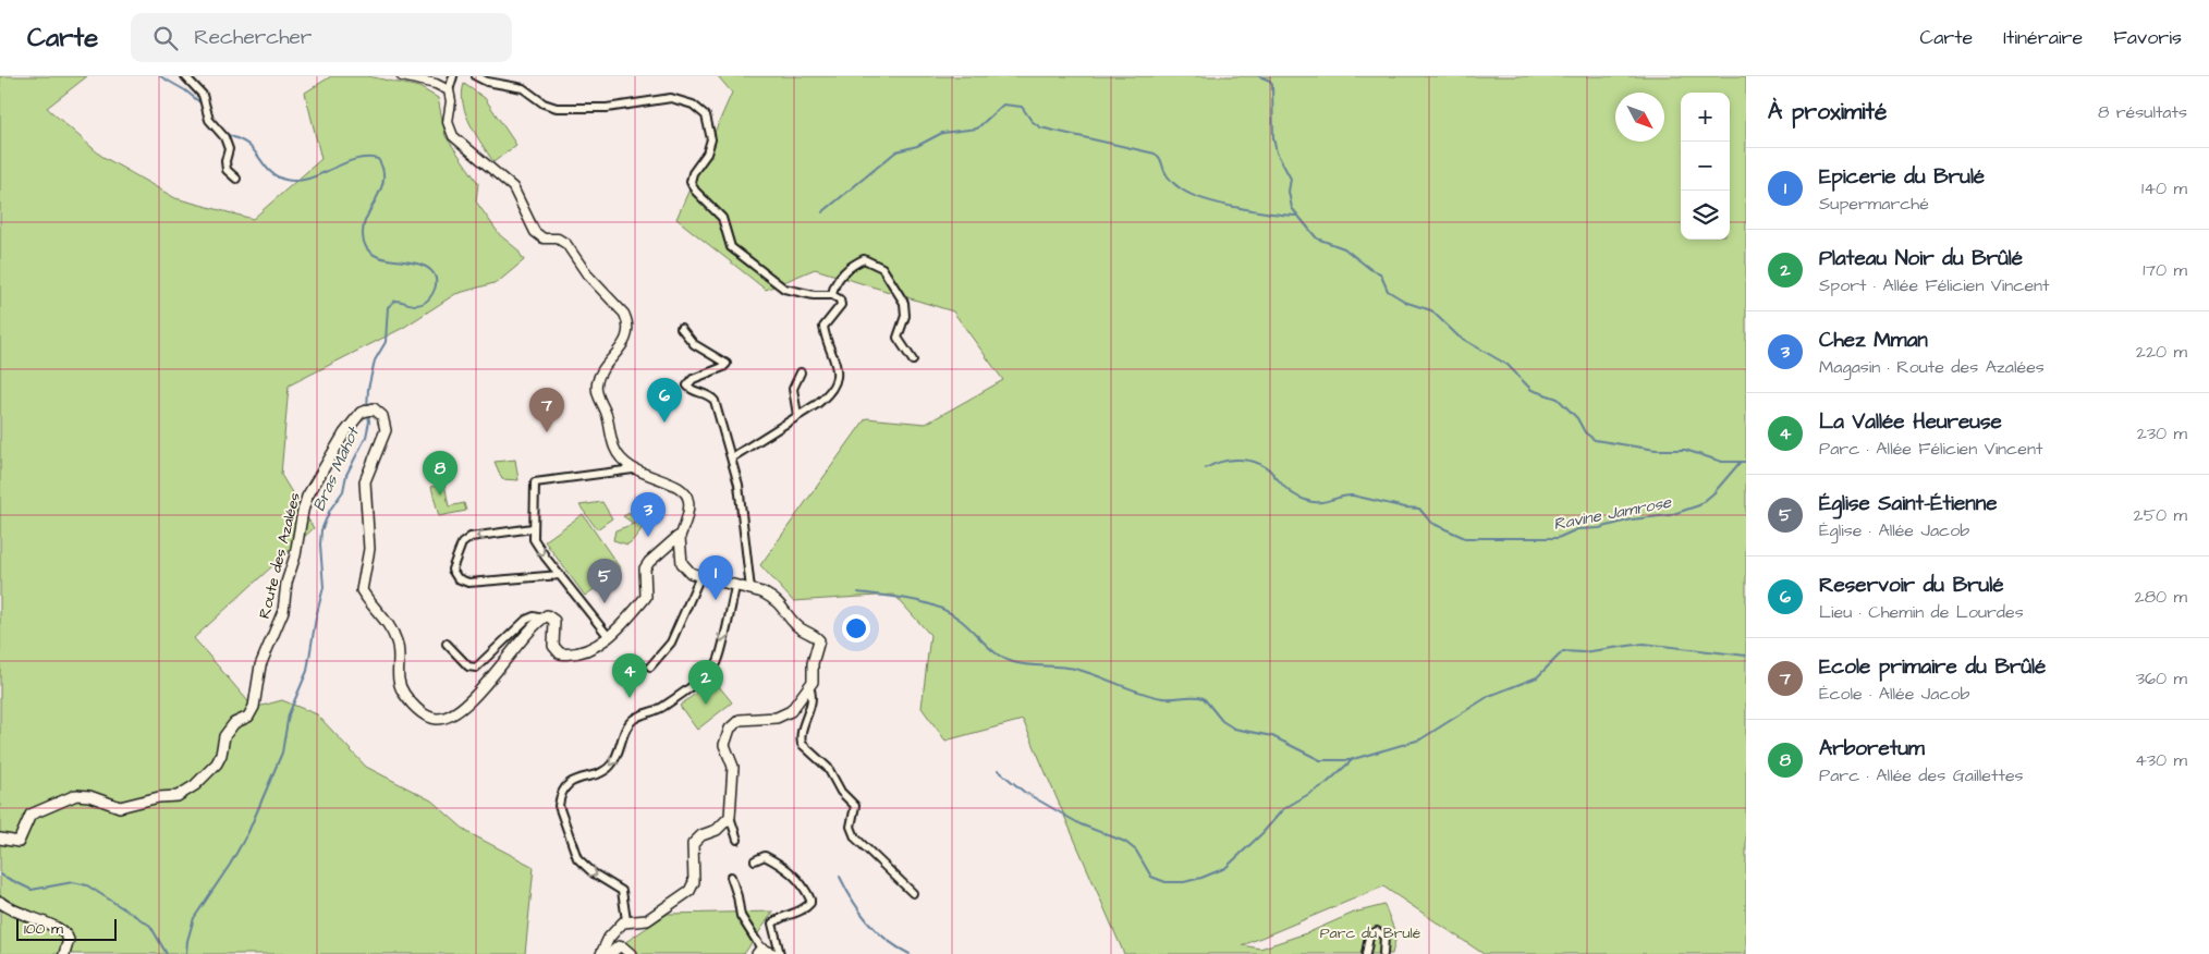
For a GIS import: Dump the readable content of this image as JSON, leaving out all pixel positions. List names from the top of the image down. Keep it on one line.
{"streets":{"main road":["Route des Azalées"]},"water":["Bras Mahot","Ravine Jamrose"],"parks":["Parc du Brulé"],"scale_bar":"100 m","north":"bottom right","page":{"header":"Carte","search":"Rechercher","nav":["Carte","Itinéraire","Favoris"],"heading":["À proximité","8 résultats"],"map_buttons":["+","−"],"list":[{"mark":"1","name":"Epicerie du Brulé","note":"Supermarché","value":"140 m"},{"mark":"2","name":"Plateau Noir du Brûlé","note":"Sport · Allée Félicien Vincent","value":"170 m"},{"mark":"3","name":"Chez Mman","note":"Magasin · Route des Azalées","value":"220 m"},{"mark":"4","name":"La Vallée Heureuse","note":"Parc · Allée Félicien Vincent","value":"230 m"},{"mark":"5","name":"Église Saint-Étienne","note":"Église · Allée Jacob","value":"250 m"},{"mark":"6","name":"Reservoir du Brulé","note":"Lieu · Chemin de Lourdes","value":"280 m"},{"mark":"7","name":"Ecole primaire du Brûlé","note":"École · Allée Jacob","value":"360 m"},{"mark":"8","name":"Arboretum","note":"Parc · Allée des Gaillettes","value":"430 m"}],"pins":["6","7","8","3","1","5","4","2"],"scale":"100 m"}}
